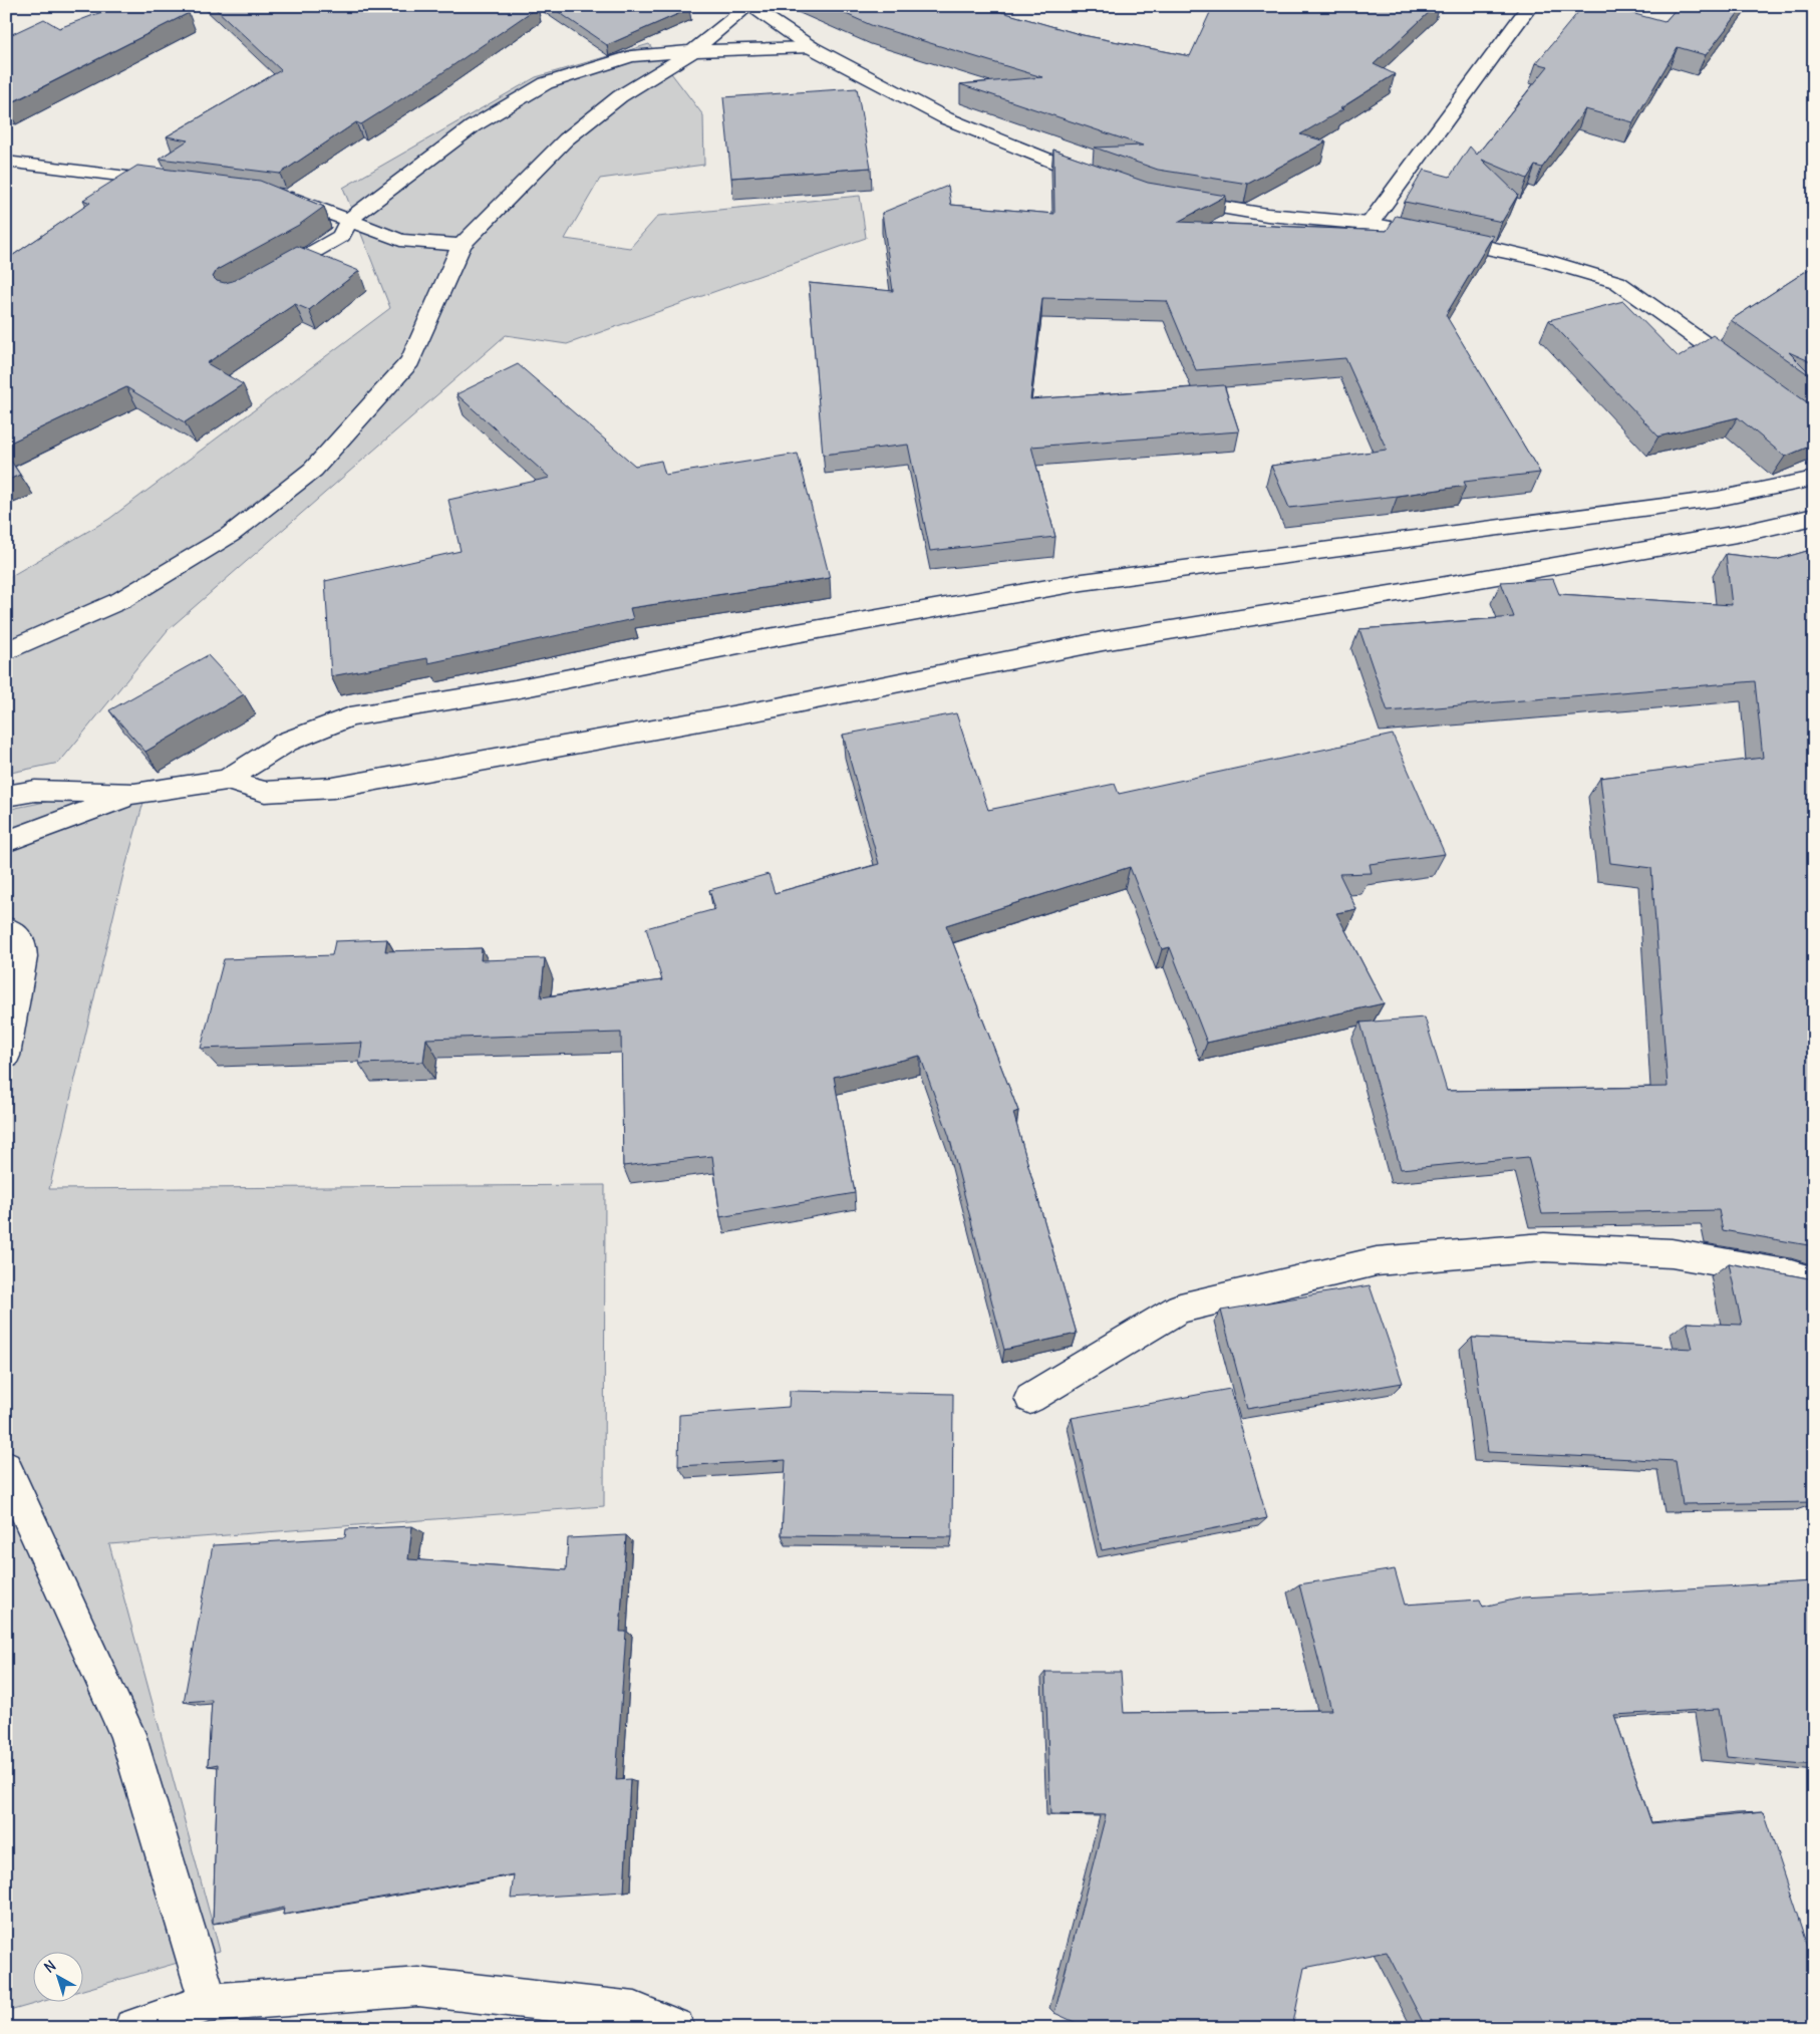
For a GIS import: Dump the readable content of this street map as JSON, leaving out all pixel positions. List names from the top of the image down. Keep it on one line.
{"north":"top left"}
